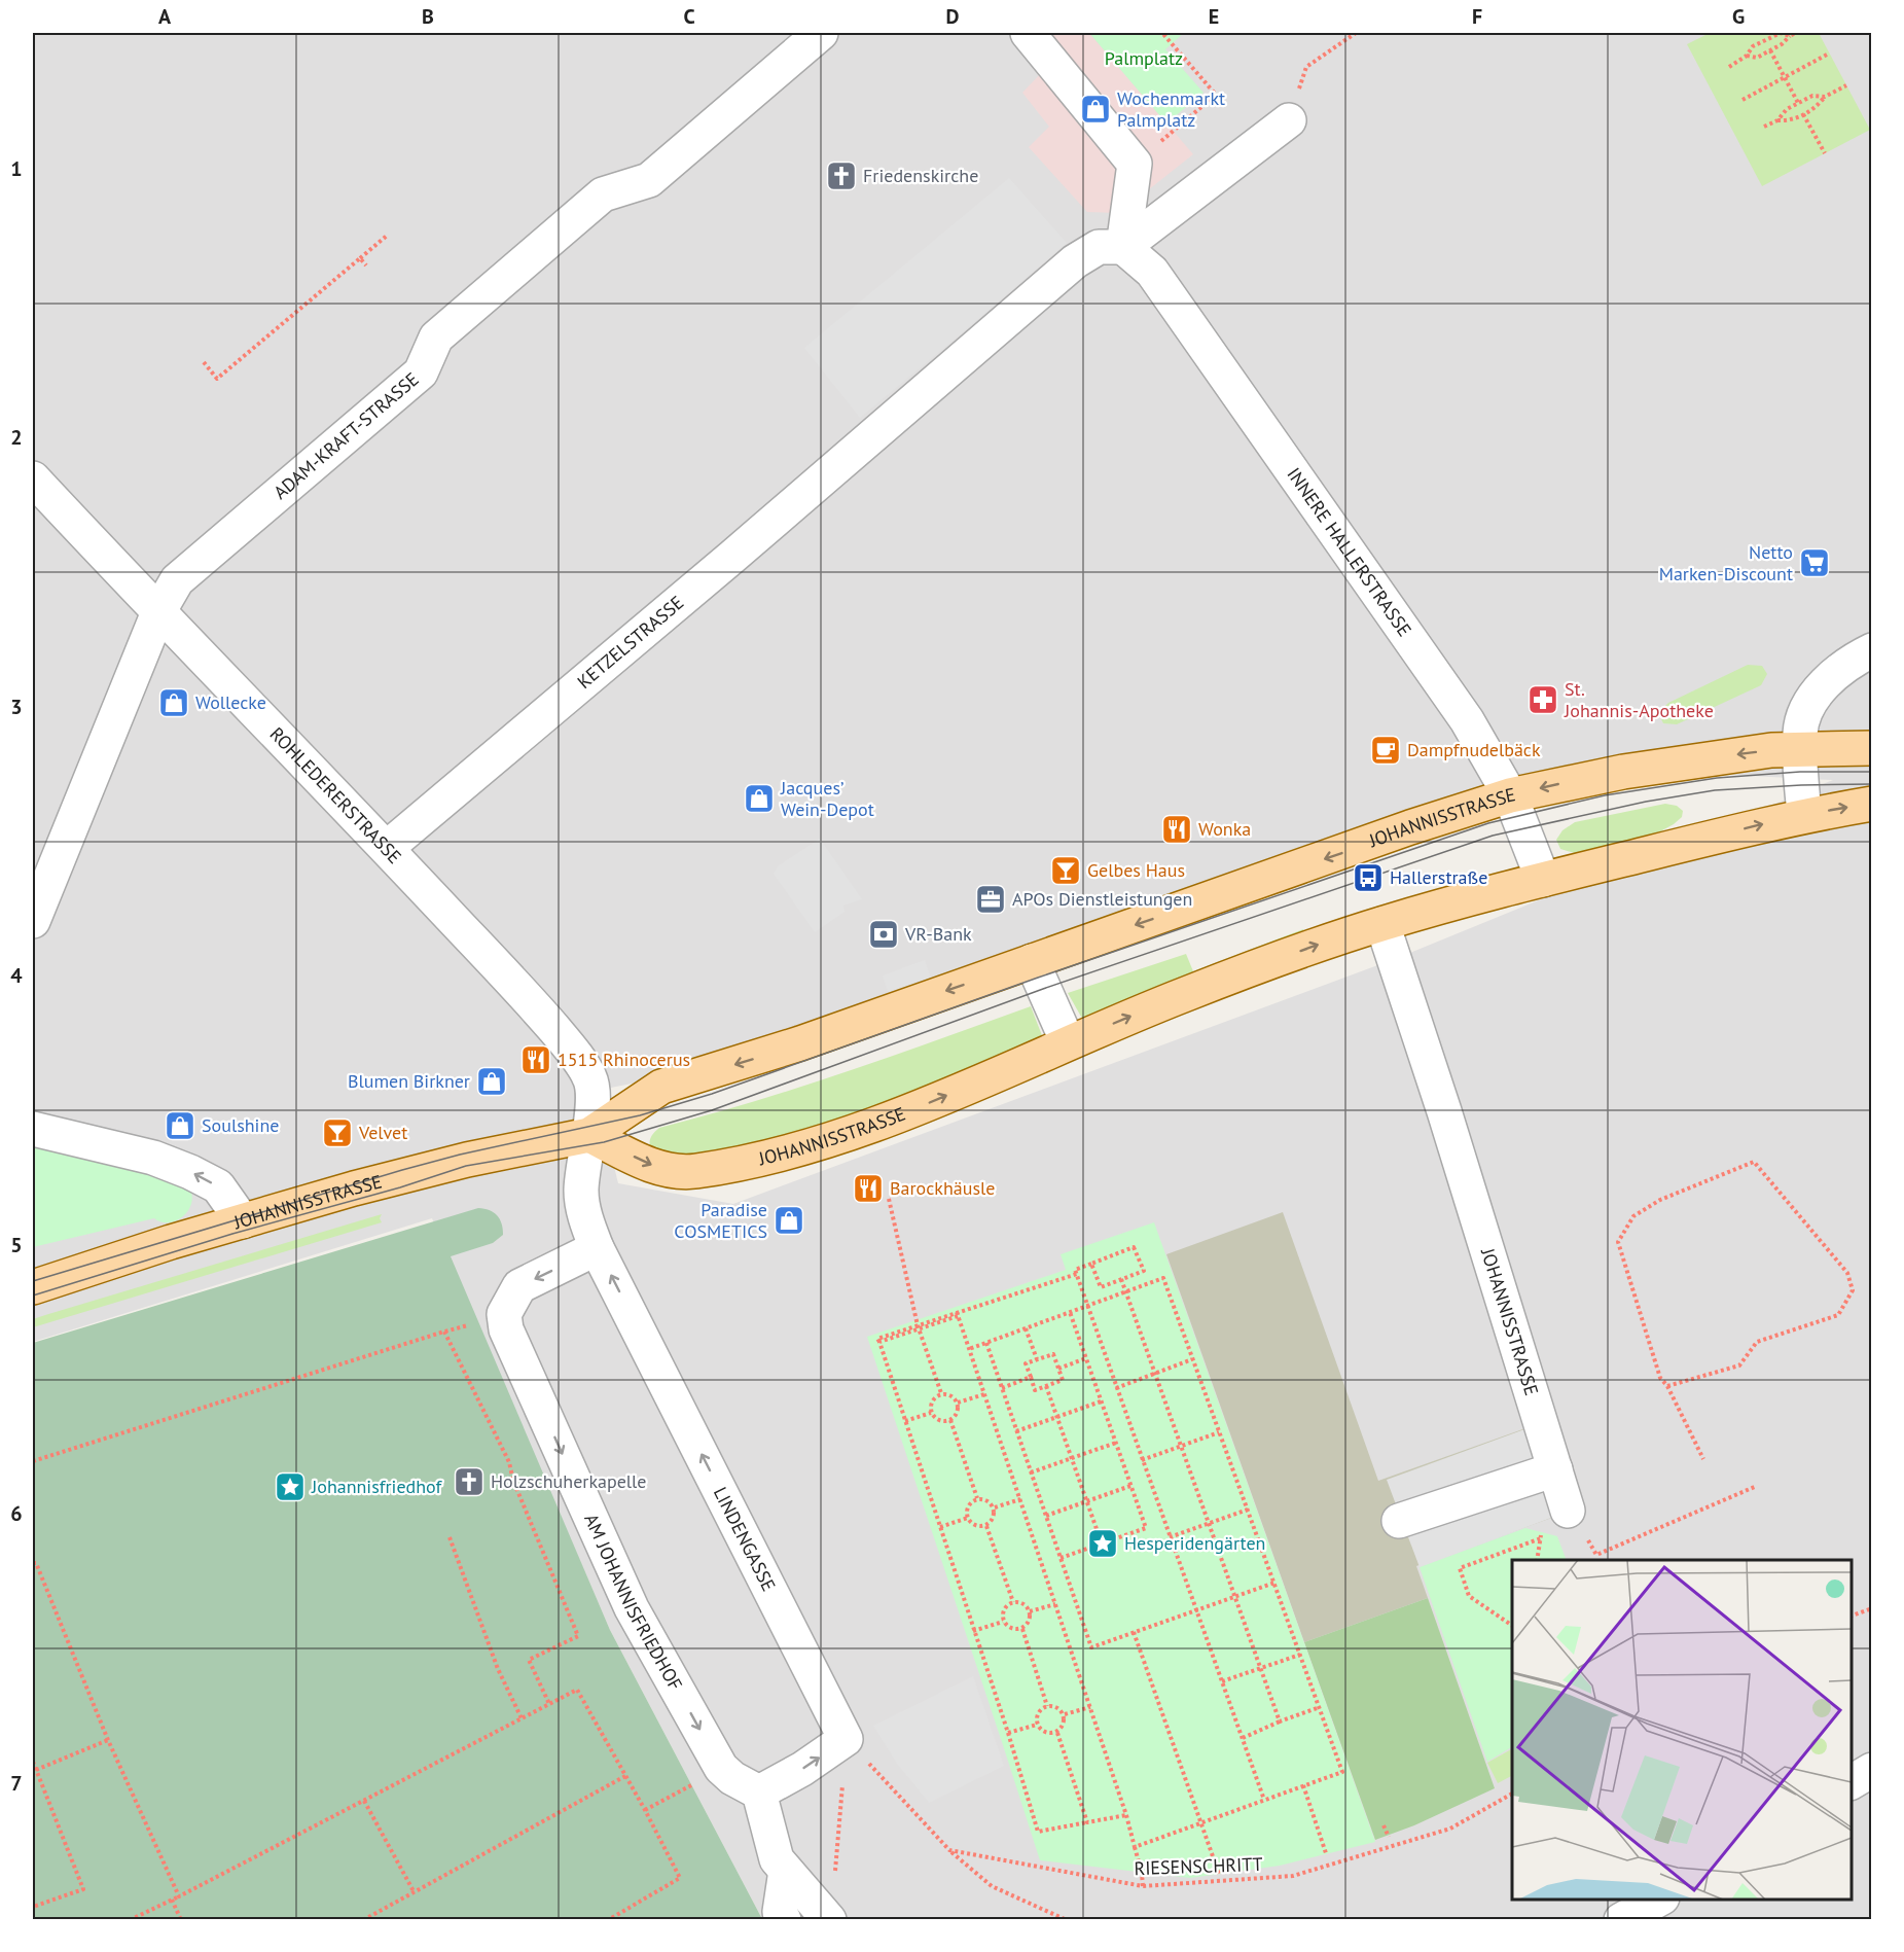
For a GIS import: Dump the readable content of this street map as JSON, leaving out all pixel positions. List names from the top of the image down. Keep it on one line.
{"streets":{"main road":["JOHANNISSTRASSE"],"street":["ADAM-KRAFT-STRASSE","INNERE HALLERSTRASSE","KETZELSTRASSE","ROHLEDERERSTRASSE","LINDENGASSE","AM JOHANNISFRIEDHOF"],"path":["RIESENSCHRITT"]},"crossings":[["ADAM-KRAFT-STRASSE","ROHLEDERERSTRASSE"],["INNERE HALLERSTRASSE","KETZELSTRASSE"],["INNERE HALLERSTRASSE","JOHANNISSTRASSE"],["KETZELSTRASSE","ROHLEDERERSTRASSE"],["ROHLEDERERSTRASSE","JOHANNISSTRASSE"]],"one_way":["LINDENGASSE","AM JOHANNISFRIEDHOF"],"parks":["Palmplatz"],"places":{"shop":["Wochenmarkt Palmplatz","Wollecke","Jacques’ Wein-Depot","Blumen Birkner","Soulshine","Paradise COSMETICS"],"church":["Friedenskirche","Holzschuherkapelle"],"supermarket":["Netto Marken-Discount"],"pharmacy":["St. Johannis-Apotheke"],"cafe":["Dampfnudelbäck"],"restaurant":["Wonka","1515 Rhinocerus","Barockhäusle"],"bar":["Gelbes Haus","Velvet"],"bus stop":["Hallerstraße"],"office":["APOs Dienstleistungen"],"bank":["VR-Bank"],"place":["Johannisfriedhof","Hesperidengärten"]},"grid":{"columns":["A","B","C","D","E","F","G"],"rows":["1","2","3","4","5","6","7"]}}
